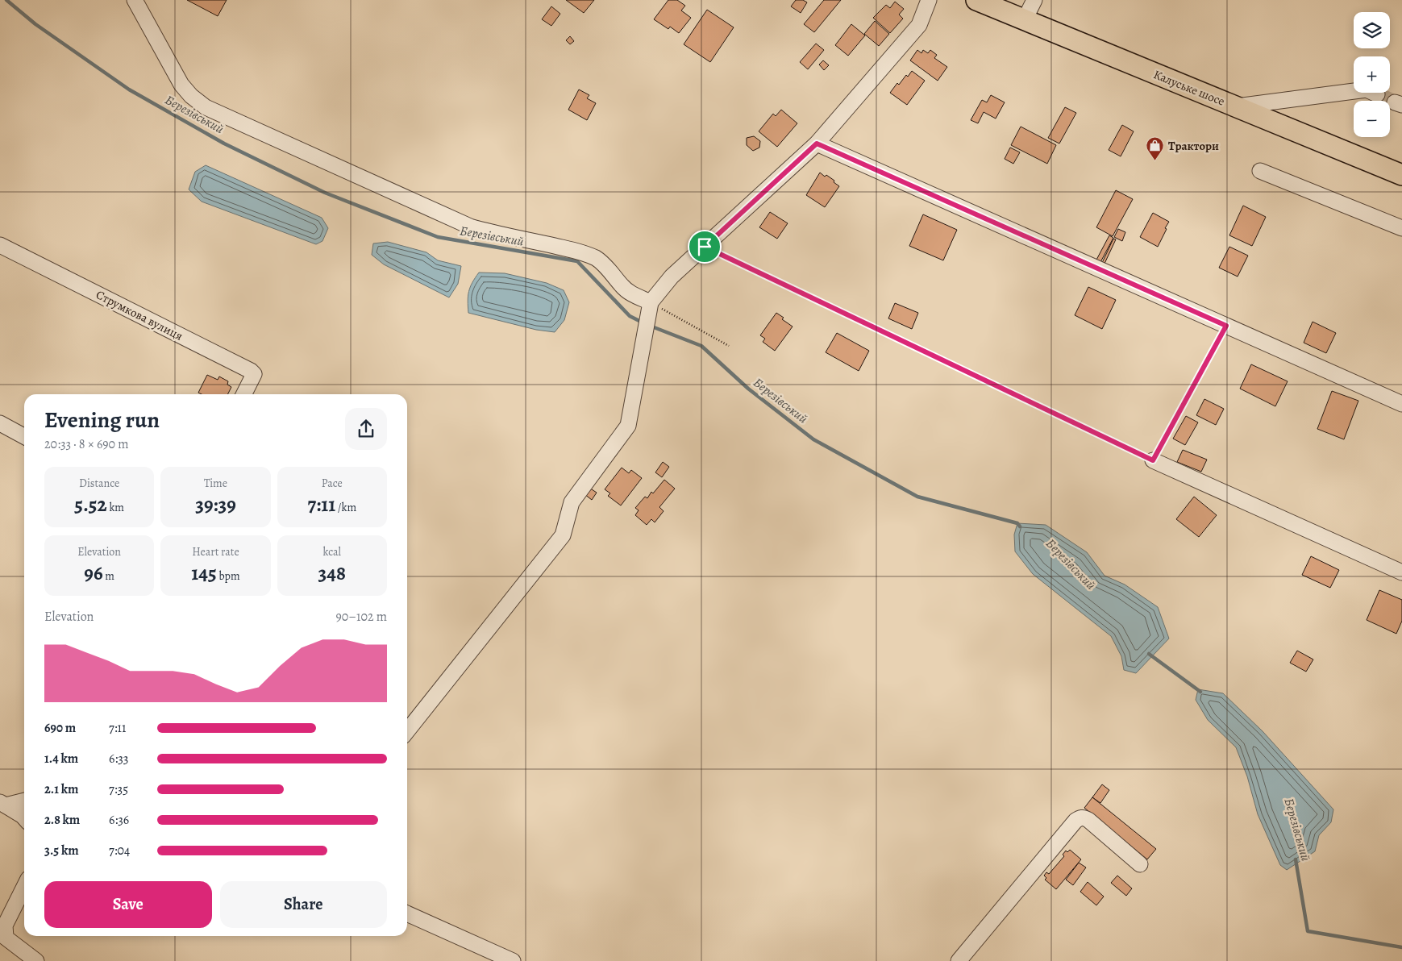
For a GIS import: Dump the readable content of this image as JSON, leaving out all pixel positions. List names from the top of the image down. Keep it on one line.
{"streets":{"main road":["Калуське шосе"],"street":["Струмкова вулиця"]},"water":["Березівський"],"places":{"shop":["Трактори"]},"page":{"map_buttons":["+","−"],"heading":["Evening run","20:33 · 8 × 690 m"],"stats":[["Distance","5.52 km"],["Time","39:39"],["Pace","7:11 /km"],["Elevation","96 m"],["Heart rate","145 bpm"],["kcal","348"]],"chart":["Elevation","90–102 m"],"list":[{"name":"690 m","note":"7:11"},{"name":"1.4 km","note":"6:33"},{"name":"2.1 km","note":"7:35"},{"name":"2.8 km","note":"6:36"},{"name":"3.5 km","note":"7:04"}],"buttons":["Save","Share"]}}
